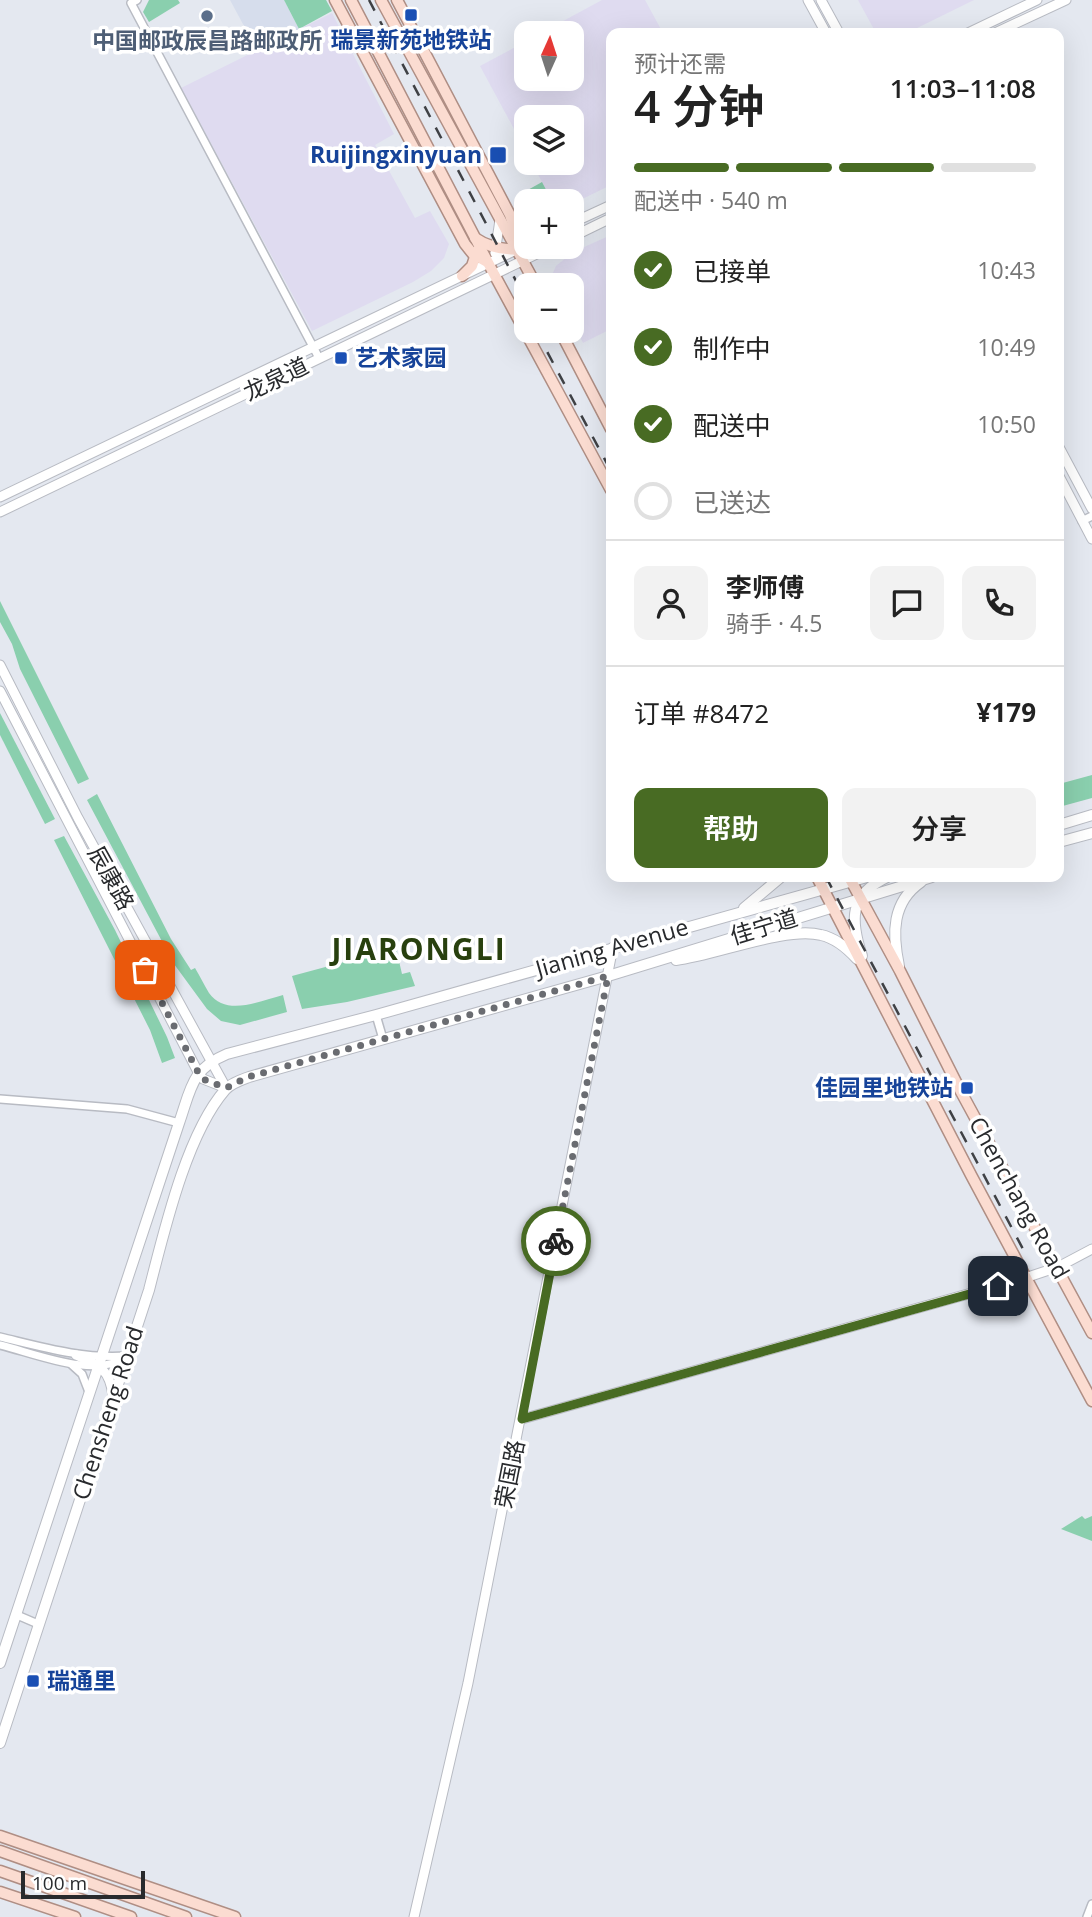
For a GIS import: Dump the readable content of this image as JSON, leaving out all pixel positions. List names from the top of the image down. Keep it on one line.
{"streets":{"main road":["Jianing Avenue","Chenchang Road","Chensheng Road"],"street":["龙泉道","辰康路","荣国路"]},"crossings":[["辰康路","Jianing Avenue"],["辰康路","Chensheng Road"],["Jianing Avenue","Chenchang Road"],["Jianing Avenue","Chensheng Road"],["Jianing Avenue","荣国路"]],"districts":["JIARONGLI"],"places":{"transit":["瑞景新苑地铁站","Ruijingxinyuan","艺术家园","佳园里地铁站","瑞通里"],"other":["中国邮政辰昌路邮政所"]},"scale_bar":"100 m","north":"top","page":{"map_buttons":["+","−"],"heading":["4 分钟","预计还需","11:03–11:08"],"panel":["李师傅","骑手 · 4.5","订单 #8472","¥179"],"bar":"配送中 · 540 m","list":[["已接单","10:43"],["制作中","10:49"],["配送中","10:50"],"已送达"],"buttons":["帮助","分享"],"scale":"100 m"}}
